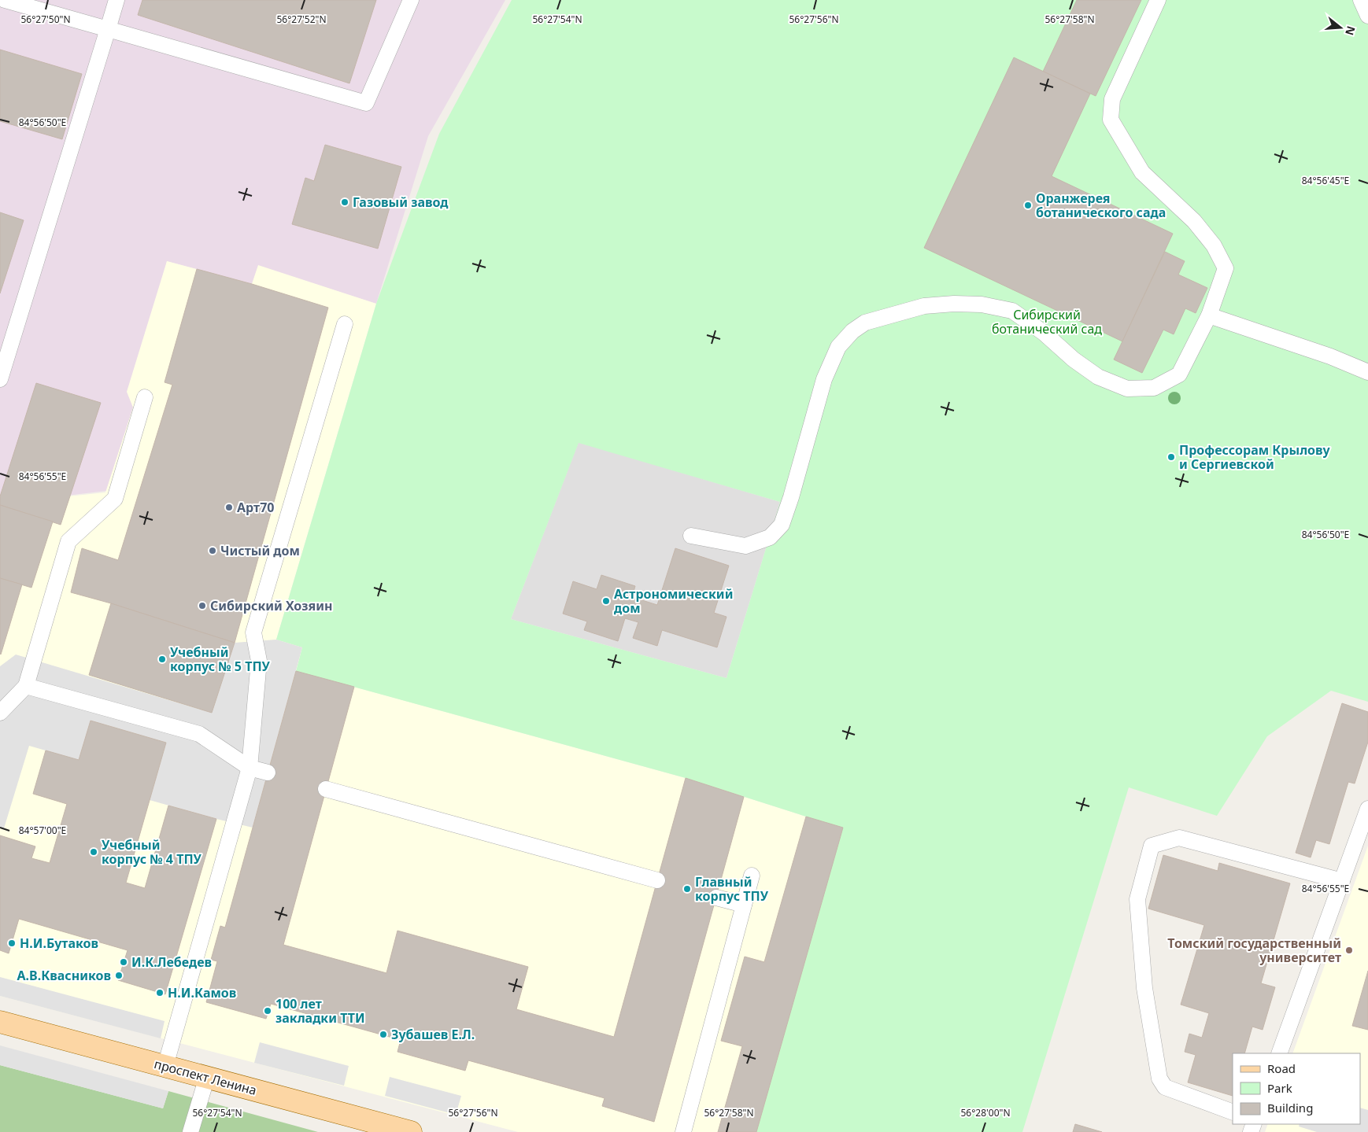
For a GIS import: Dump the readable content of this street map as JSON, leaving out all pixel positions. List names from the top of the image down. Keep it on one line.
{"streets":{"main road":["проспект Ленина"]},"parks":["Сибирский ботанический сад"],"places":["Газовый завод","Оранжерея ботанического сада","Профессорам Крылову и Сергиевской","Арт70","Чистый дом","Астрономический дом","Сибирский Хозяин","Учебный корпус № 5 ТПУ","Учебный корпус № 4 ТПУ","Главный корпус ТПУ","Н.И.Бутаков","Томский государственный университет","И.К.Лебедев","А.В.Квасников","Н.И.Камов","100 лет закладки ТТИ","Зубашев Е.Л."],"legend":["Road","Park","Building"],"north":"right","coordinates":["56°27'50\"N","56°27'52\"N","56°27'54\"N","56°27'56\"N","56°27'58\"N","84°56'50\"E","84°56'45\"E","84°56'55\"E","84°57'00\"E","56°28'00\"N"]}
